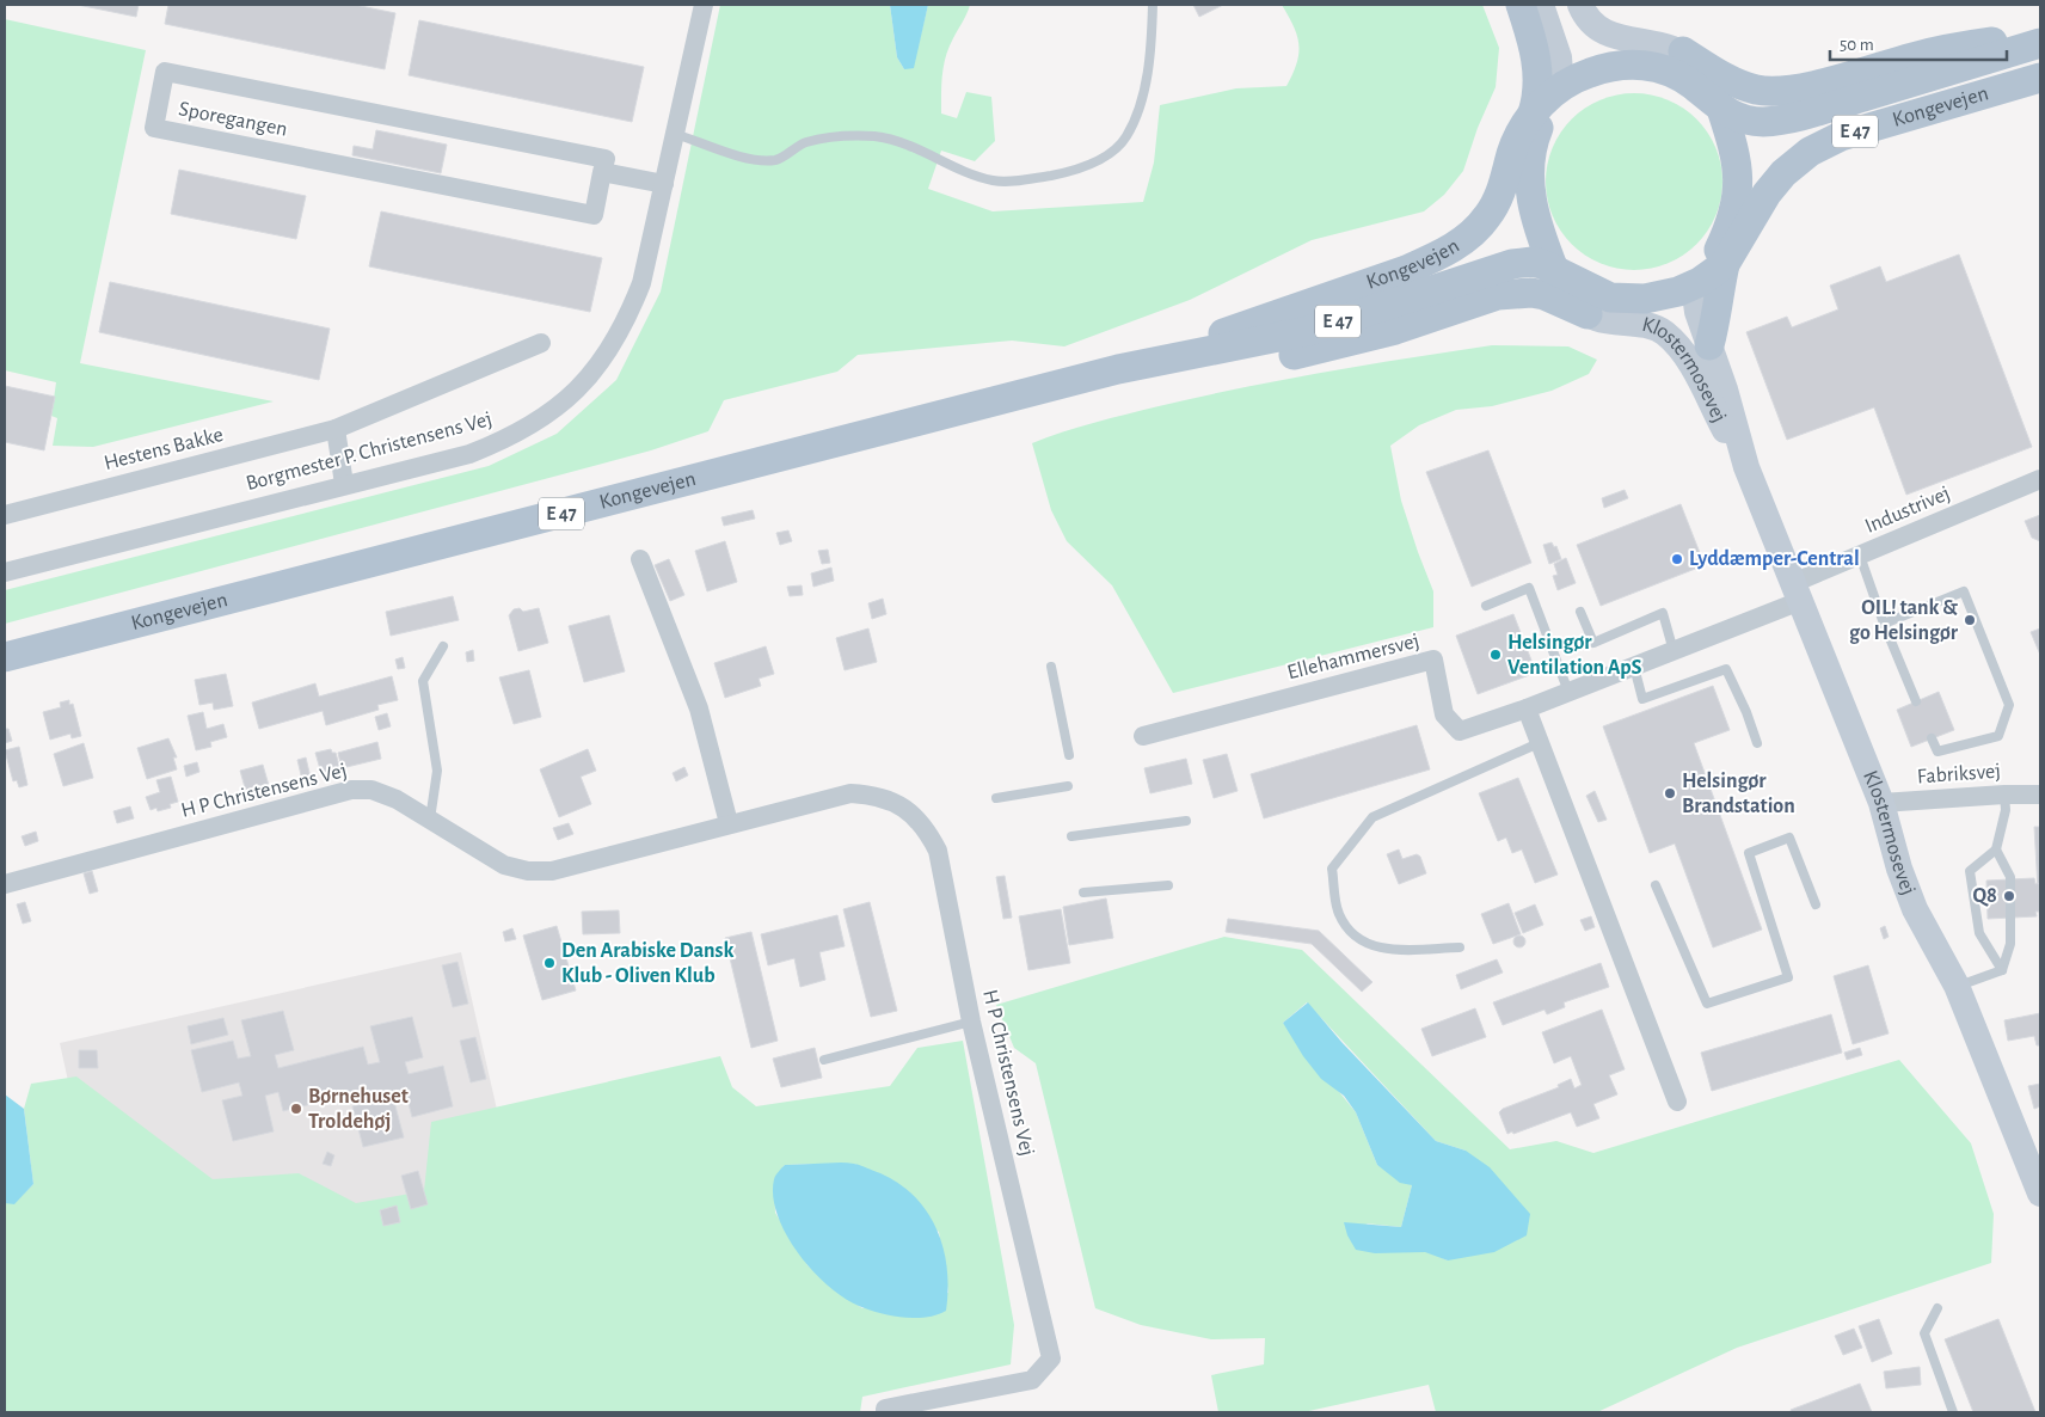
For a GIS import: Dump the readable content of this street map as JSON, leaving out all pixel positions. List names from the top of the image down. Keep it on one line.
{"streets":{"main road":["Kongevejen","E 47","Klostermosevej"],"street":["Sporegangen","Hestens Bakke","Borgmester P. Christensens Vej","Industrivej","Ellehammersvej","Fabriksvej","H P Christensens Vej"]},"crossings":[["Kongevejen","E 47"],["E 47","Klostermosevej"],["Klostermosevej","Industrivej"],["Klostermosevej","Ellehammersvej"],["Klostermosevej","Fabriksvej"],["Industrivej","Ellehammersvej"]],"places":["Lyddæmper-Central","OIL! tank & go Helsingør","Helsingør Ventilation ApS","Helsingør Brandstation","Q8","Den Arabiske Dansk Klub - Oliven Klub","Børnehuset Troldehøj"],"scale_bar":"50 m"}
